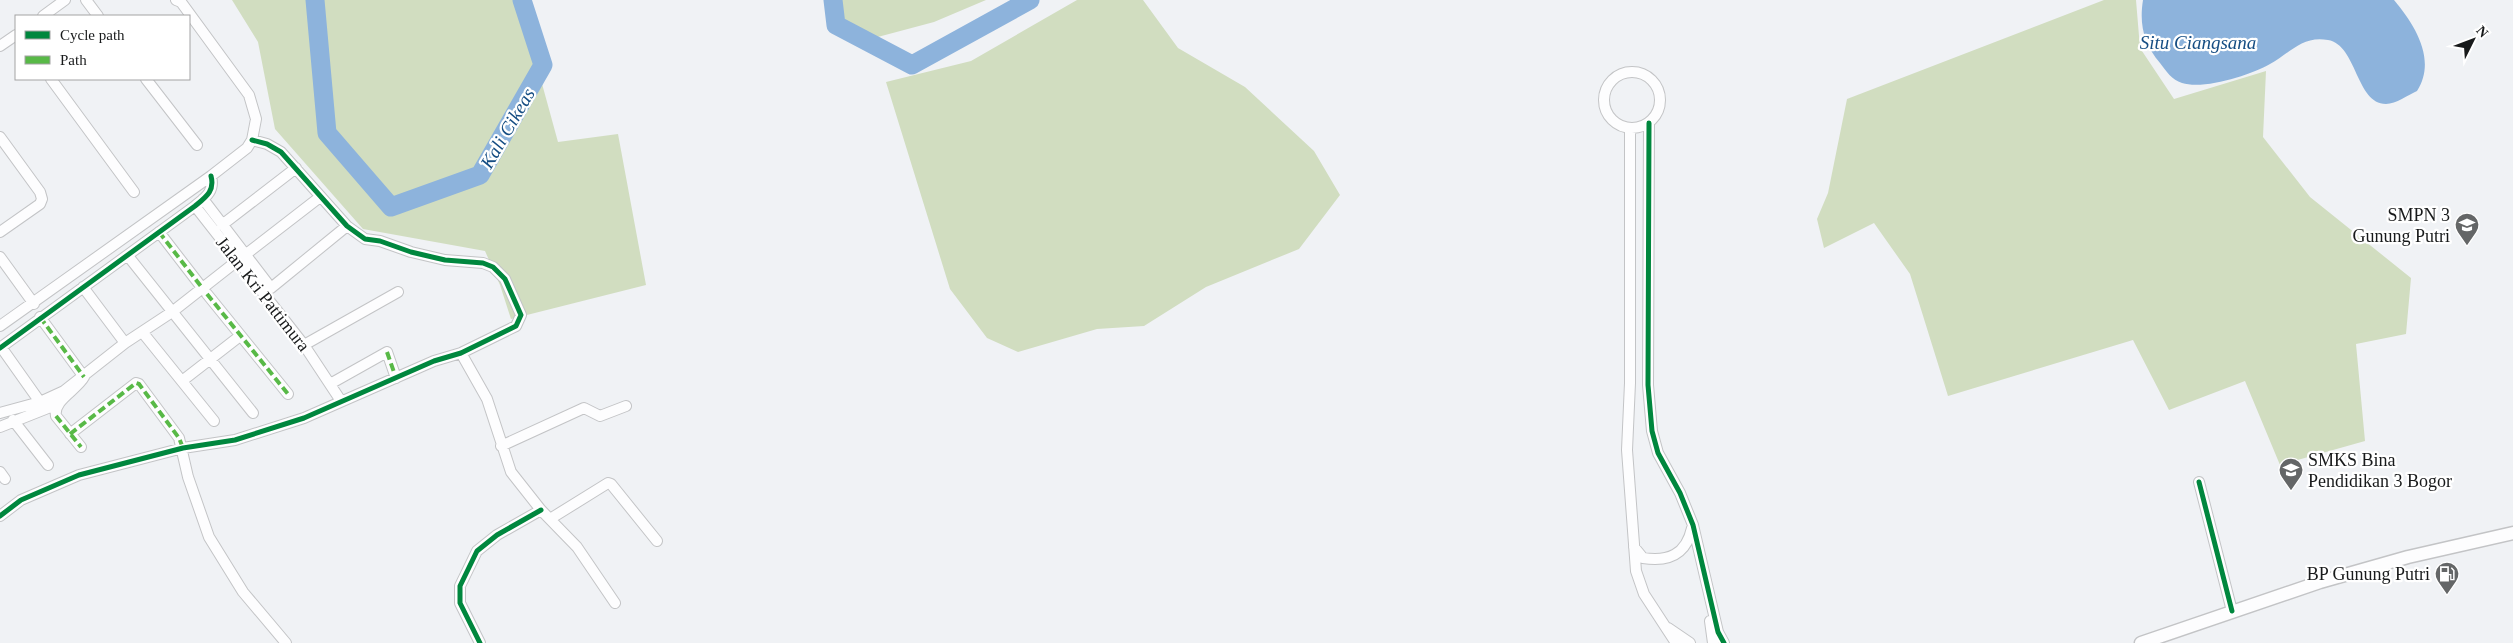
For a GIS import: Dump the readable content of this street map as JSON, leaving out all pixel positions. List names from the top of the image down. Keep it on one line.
{"streets":{"street":["Jalan Kri Pattimura"]},"water":["Situ Ciangsana","Kali Cikeas"],"places":{"school or university":["SMPN 3 Gunung Putri","SMKS Bina Pendidikan 3 Bogor"],"fuel station":["BP Gunung Putri"]},"legend":["Cycle path","Path"],"north":"top right"}
